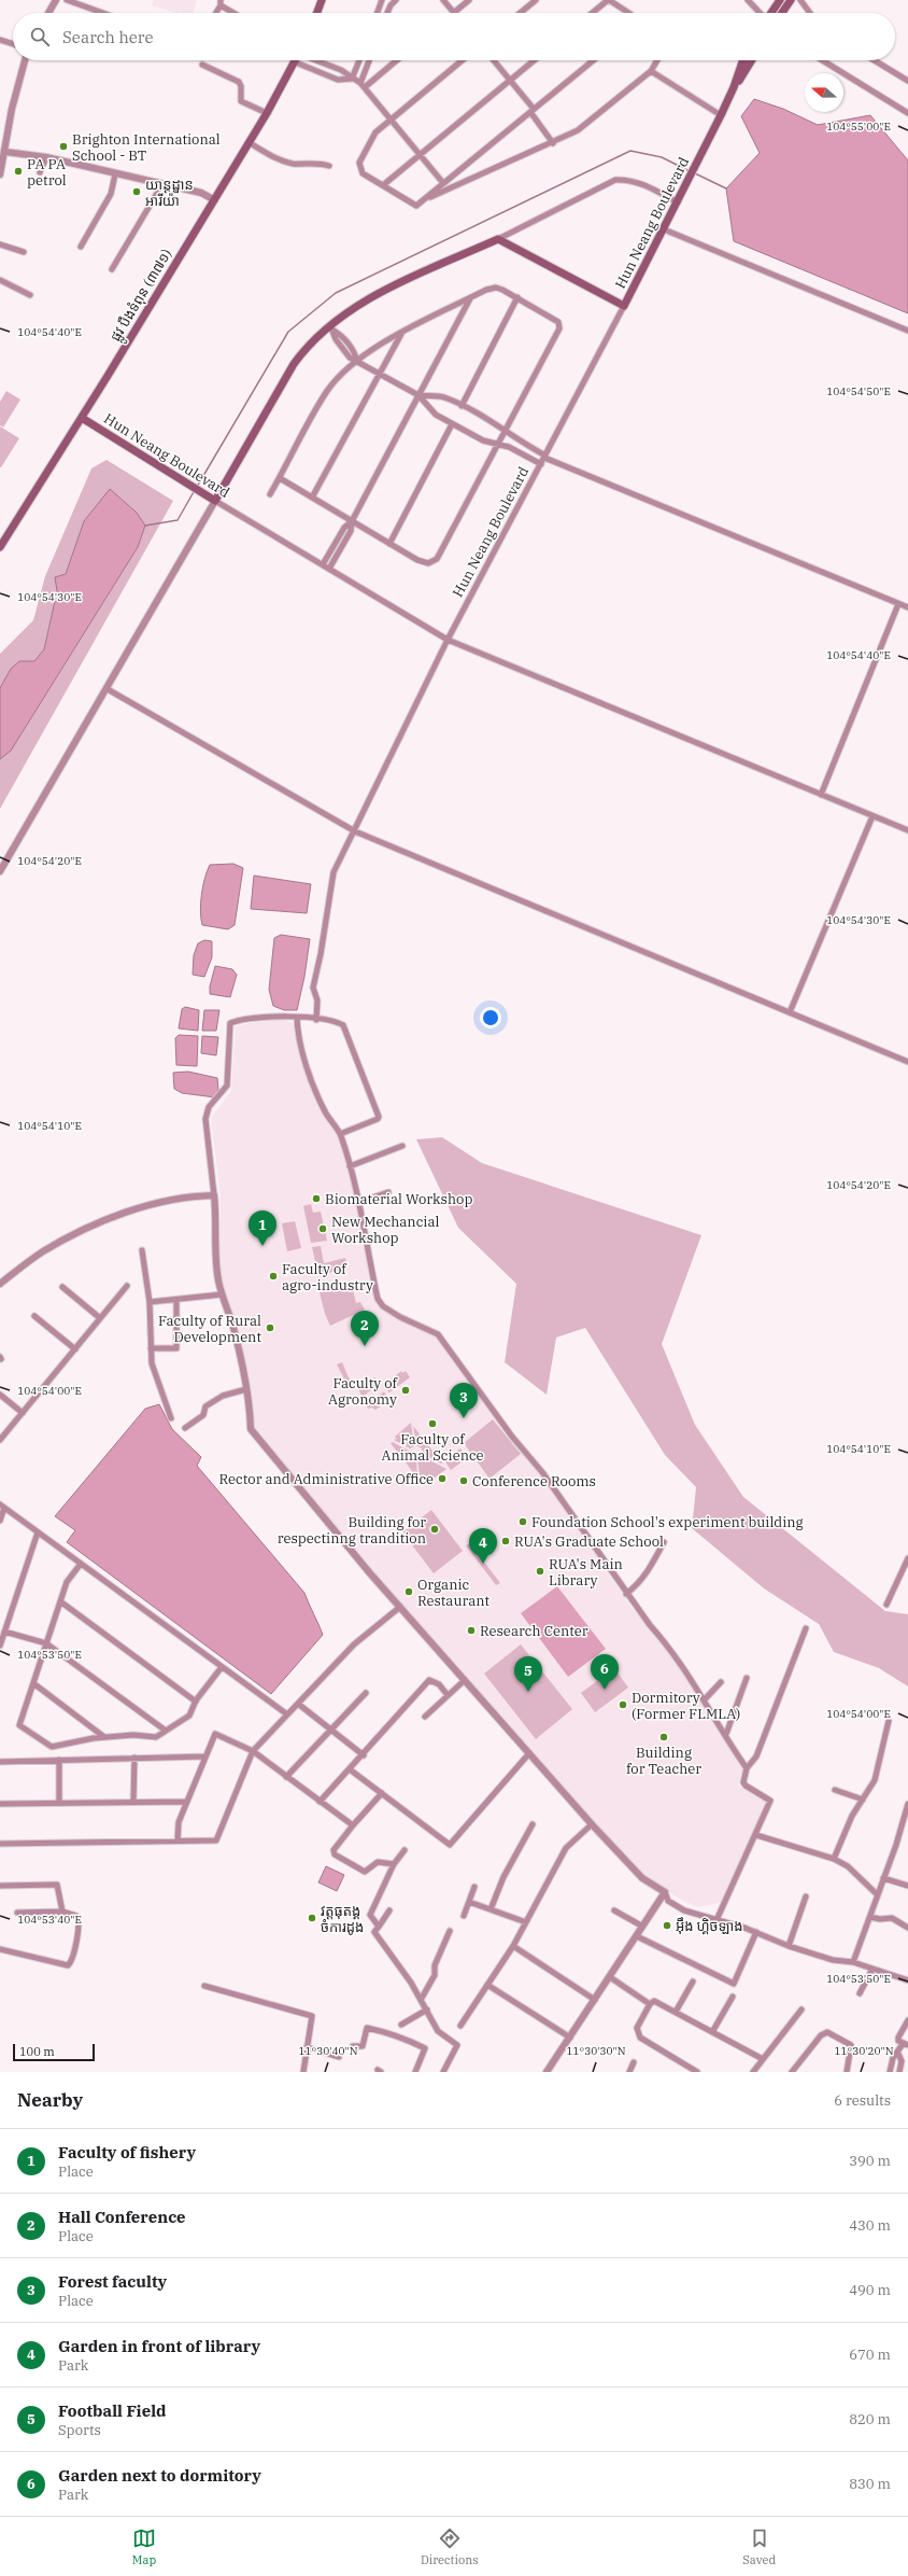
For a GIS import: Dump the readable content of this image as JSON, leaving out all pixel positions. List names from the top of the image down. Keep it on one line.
{"streets":{"main road":["Hun Neang Boulevard","ផ្លូវ បឹងទំពុន (៣៧១)"]},"crossings":[["Hun Neang Boulevard","ផ្លូវ បឹងទំពុន (៣៧១)"]],"places":["Brighton International School - BT","PA PA petrol","យាន្ដដ្ឋាន អារីយ៉ា","Biomaterial Workshop","New Mechancial Workshop","Faculty of agro-industry","Faculty of Rural Development","Faculty of Agronomy","Faculty of Animal Science","Rector and Administrative Office","Conference Rooms","Foundation School's experiment building","Building for respectinng trandition","RUA's Graduate School","RUA's Main Library","Organic Restaurant","Research Center","Dormitory (Former FLMLA)","Building for Teacher","វត្តធុតង្គ ចំការដូង","អ៊ឹង ហ្គិចឡាង"],"scale_bar":"100 m","north":"left","page":{"search":"Search here","pins":["1","2","3","4","6","5"],"scale":"100 m","heading":["Nearby","6 results"],"list":[{"mark":"1","name":"Faculty of fishery","note":"Place","value":"390 m"},{"mark":"2","name":"Hall Conference","note":"Place","value":"430 m"},{"mark":"3","name":"Forest faculty","note":"Place","value":"490 m"},{"mark":"4","name":"Garden in front of library","note":"Park","value":"670 m"},{"mark":"5","name":"Football Field","note":"Sports","value":"820 m"},{"mark":"6","name":"Garden next to dormitory","note":"Park","value":"830 m"}],"nav":["Map","Directions","Saved"]},"coordinates":["104°55'00\"E","104°54'40\"E","104°54'50\"E","104°54'30\"E","104°54'20\"E","104°54'10\"E","104°54'00\"E","104°53'50\"E","104°53'40\"E","11°30'40\"N","11°30'30\"N","11°30'20\"N"]}
